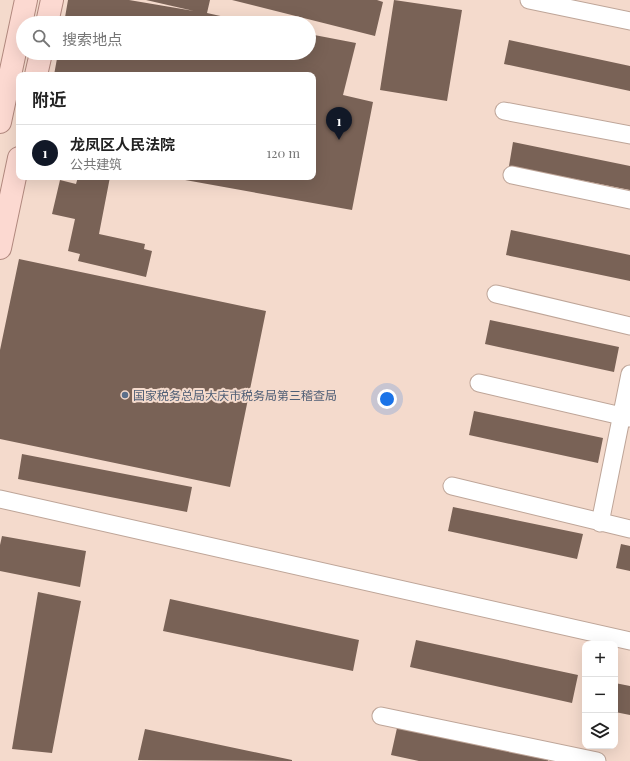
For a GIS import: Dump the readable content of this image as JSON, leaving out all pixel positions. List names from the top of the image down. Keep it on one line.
{"places":["国家税务总局大庆市税务局第三稽查局"],"page":{"search":"搜索地点","heading":"附近","pins":"1","list":[{"mark":"1","name":"龙凤区人民法院","note":"公共建筑","value":"120 m"}],"map_buttons":["+","−"]}}
